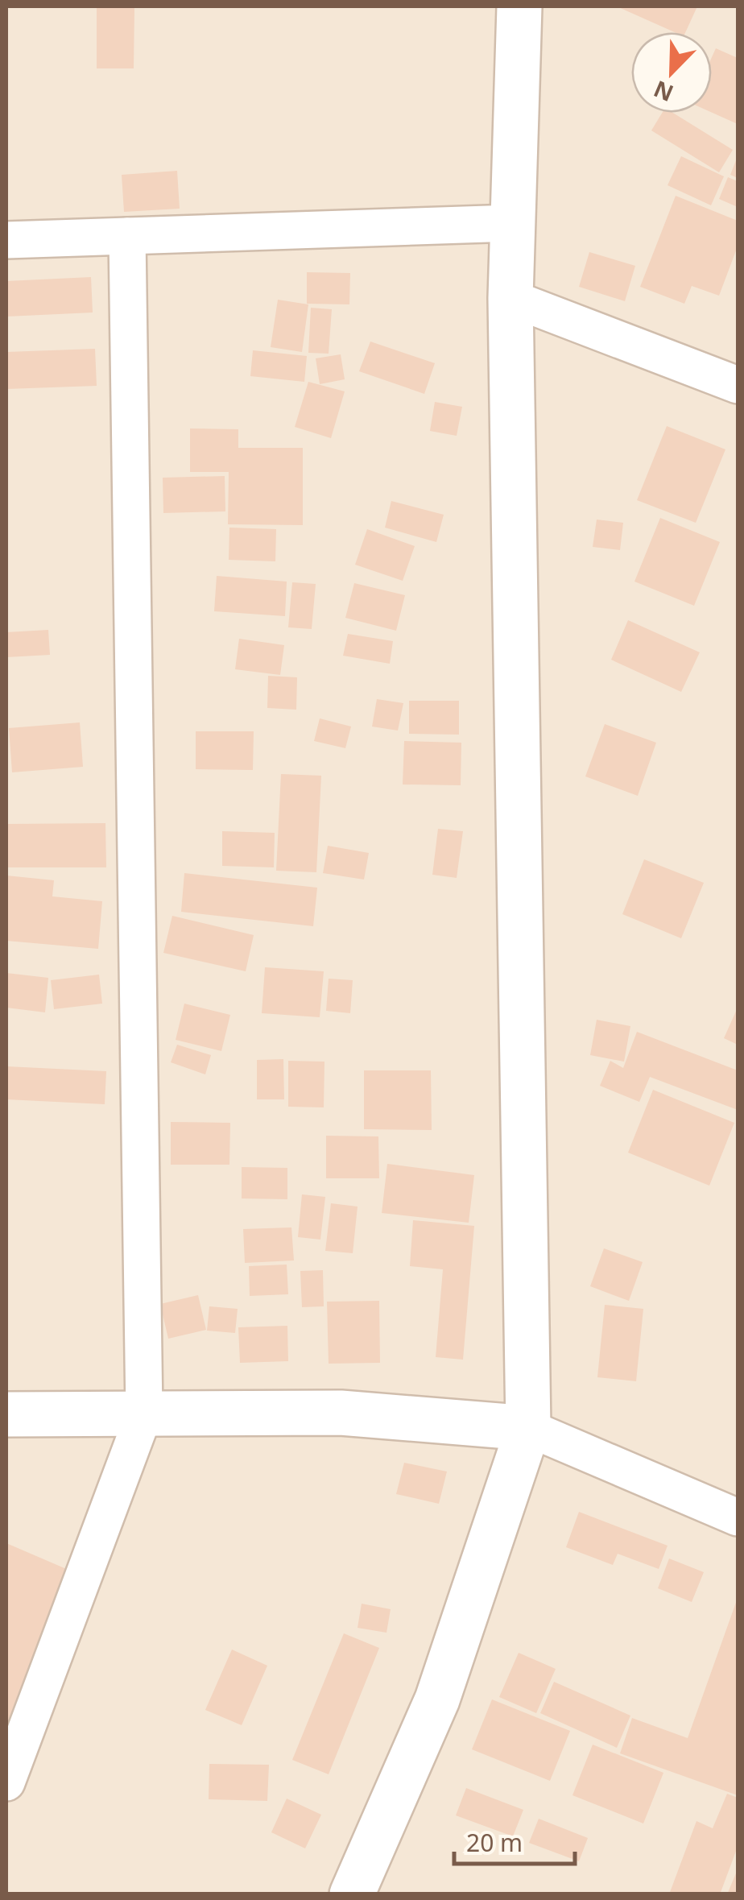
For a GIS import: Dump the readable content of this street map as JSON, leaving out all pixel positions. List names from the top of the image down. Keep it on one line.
{"scale_bar":"20 m","north":"bottom left"}
